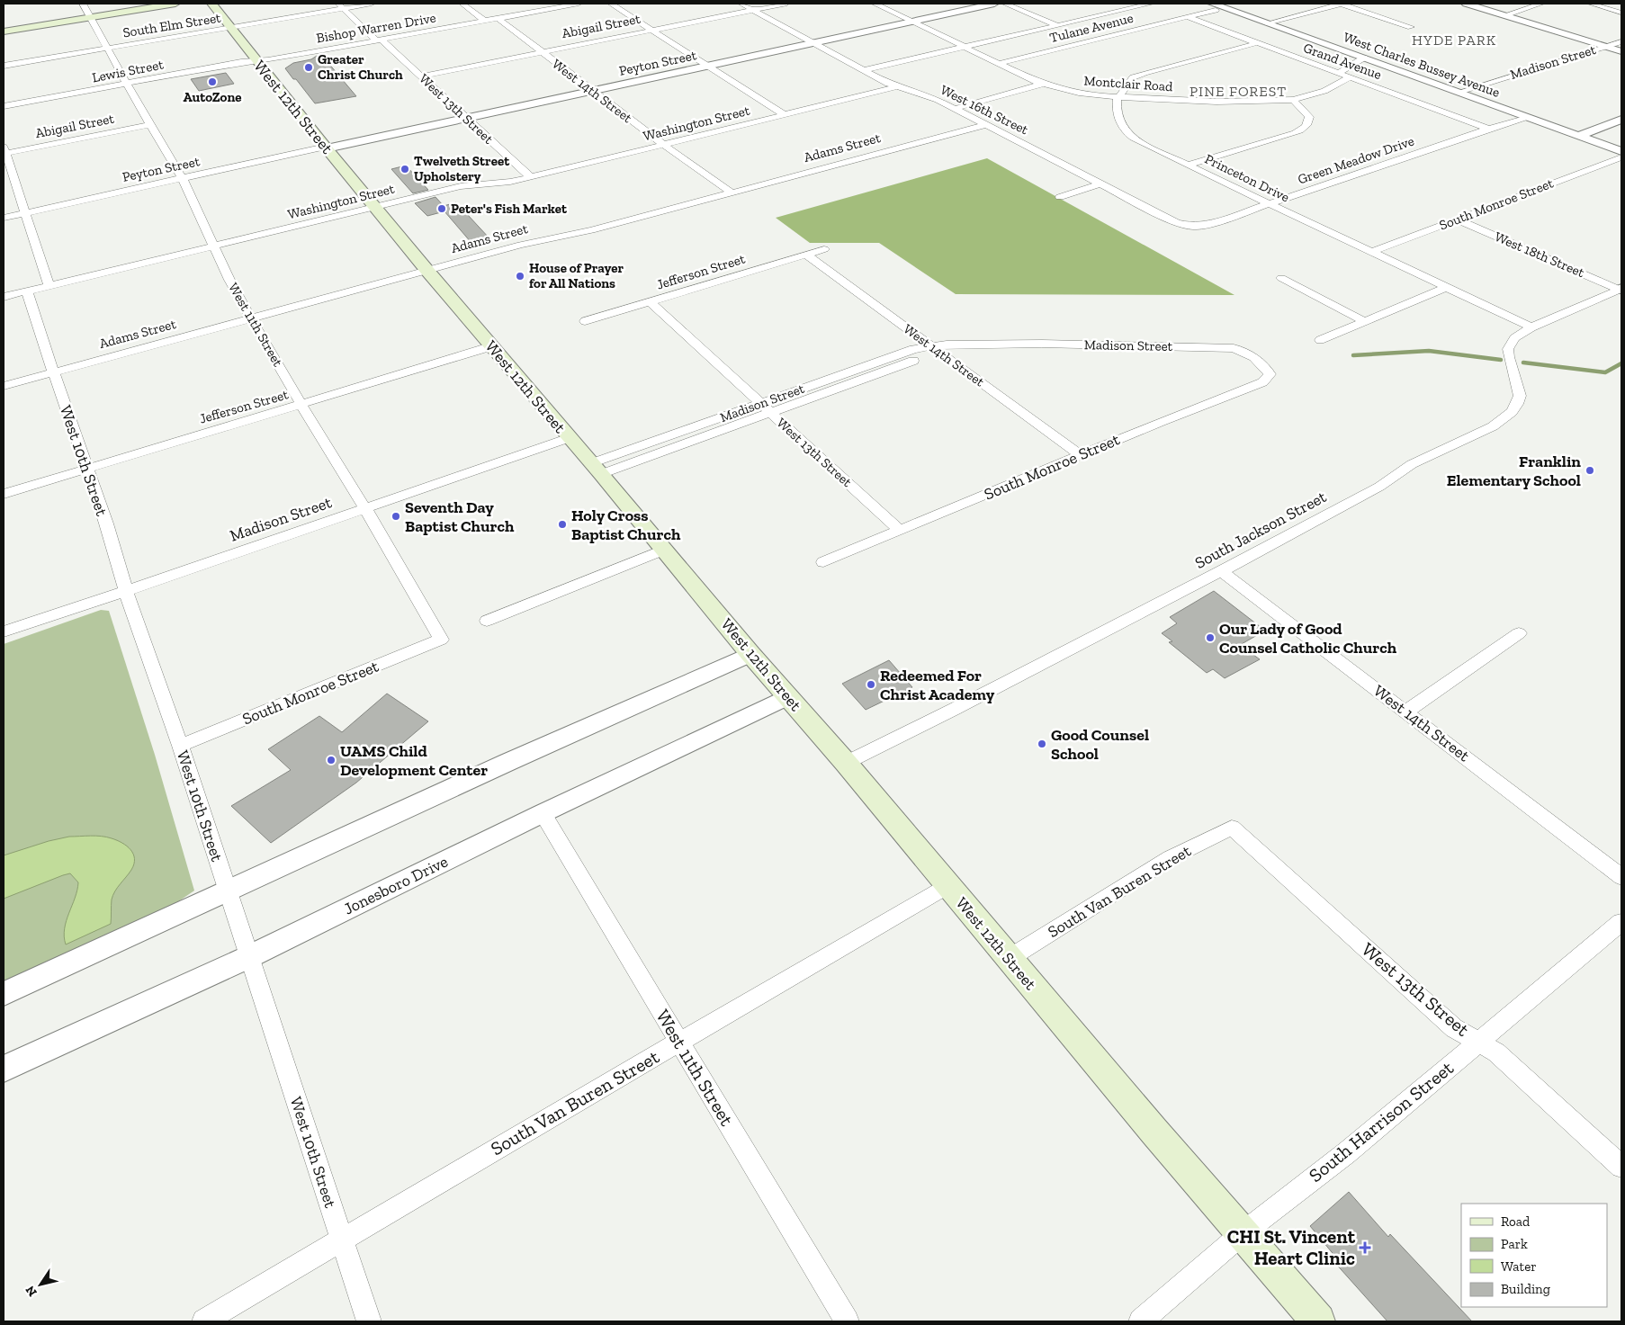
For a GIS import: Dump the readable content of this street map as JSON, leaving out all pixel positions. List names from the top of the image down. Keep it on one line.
{"streets":{"main road":["West 12th Street"],"street":["South Elm Street","Abigail Street","Bishop Warren Drive","Tulane Avenue","Grand Avenue","Madison Street","Peyton Street","West Charles Bussey Avenue","Lewis Street","Montclair Road","West 14th Street","West 13th Street","West 16th Street","Washington Street","Adams Street","Green Meadow Drive","Princeton Drive","South Monroe Street","West 18th Street","Jefferson Street","West 11th Street","West 10th Street","South Jackson Street","Jonesboro Drive","South Van Buren Street","South Harrison Street"]},"crossings":[["South Elm Street","West 12th Street"],["South Elm Street","West 13th Street"],["South Elm Street","West 11th Street"],["Abigail Street","West 14th Street"],["Abigail Street","West 13th Street"],["Abigail Street","West 16th Street"],["Abigail Street","West 11th Street"],["Bishop Warren Drive","Lewis Street"],["Bishop Warren Drive","West 14th Street"],["Bishop Warren Drive","West 12th Street"],["Bishop Warren Drive","West 13th Street"],["Tulane Avenue","Grand Avenue"],["Tulane Avenue","West Charles Bussey Avenue"],["Tulane Avenue","Montclair Road"],["Grand Avenue","Montclair Road"],["Grand Avenue","Green Meadow Drive"],["Madison Street","West Charles Bussey Avenue"],["Madison Street","West 14th Street"],["Madison Street","West 12th Street"],["Madison Street","West 13th Street"],["Madison Street","South Monroe Street"],["Madison Street","West 11th Street"],["Madison Street","West 10th Street"],["Peyton Street","Montclair Road"],["Peyton Street","West 14th Street"],["Peyton Street","West 12th Street"],["Peyton Street","West 13th Street"],["Peyton Street","West 16th Street"],["Peyton Street","West 11th Street"],["West Charles Bussey Avenue","Green Meadow Drive"],["Lewis Street","West 12th Street"],["Lewis Street","West 11th Street"],["Montclair Road","Princeton Drive"],["West 14th Street","Washington Street"],["West 14th Street","Adams Street"],["West 14th Street","South Monroe Street"],["West 14th Street","Jefferson Street"],["West 14th Street","South Jackson Street"],["West 12th Street","Washington Street"],["West 12th Street","Adams Street"],["West 12th Street","Jefferson Street"],["West 12th Street","South Jackson Street"],["West 12th Street","Jonesboro Drive"],["West 12th Street","South Van Buren Street"],["West 12th Street","South Harrison Street"],["West 13th Street","Washington Street"],["West 13th Street","South Monroe Street"],["West 13th Street","Jefferson Street"],["West 13th Street","South Van Buren Street"],["West 13th Street","South Harrison Street"],["West 16th Street","Washington Street"],["West 16th Street","Adams Street"],["West 16th Street","Green Meadow Drive"],["Washington Street","West 11th Street"],["Washington Street","West 10th Street"],["Adams Street","West 11th Street"],["Adams Street","West 10th Street"],["Green Meadow Drive","Princeton Drive"],["Princeton Drive","South Monroe Street"],["Princeton Drive","South Jackson Street"],["South Monroe Street","West 18th Street"],["South Monroe Street","West 11th Street"],["South Monroe Street","West 10th Street"],["West 18th Street","South Jackson Street"],["Jefferson Street","West 11th Street"],["Jefferson Street","West 10th Street"],["West 11th Street","Jonesboro Drive"],["West 11th Street","South Van Buren Street"],["West 10th Street","Jonesboro Drive"],["West 10th Street","South Van Buren Street"]],"districts":["HYDE PARK","PINE FOREST"],"places":{"other":["Greater Christ Church","AutoZone","Twelveth Street Upholstery","Peter's Fish Market","House of Prayer for All Nations","Franklin Elementary School","Seventh Day Baptist Church","Holy Cross Baptist Church","Our Lady of Good Counsel Catholic Church","Redeemed For Christ Academy","Good Counsel School","UAMS Child Development Center"],"health":["CHI St. Vincent Heart Clinic"]},"legend":["Road","Park","Water","Building"],"north":"bottom left"}
